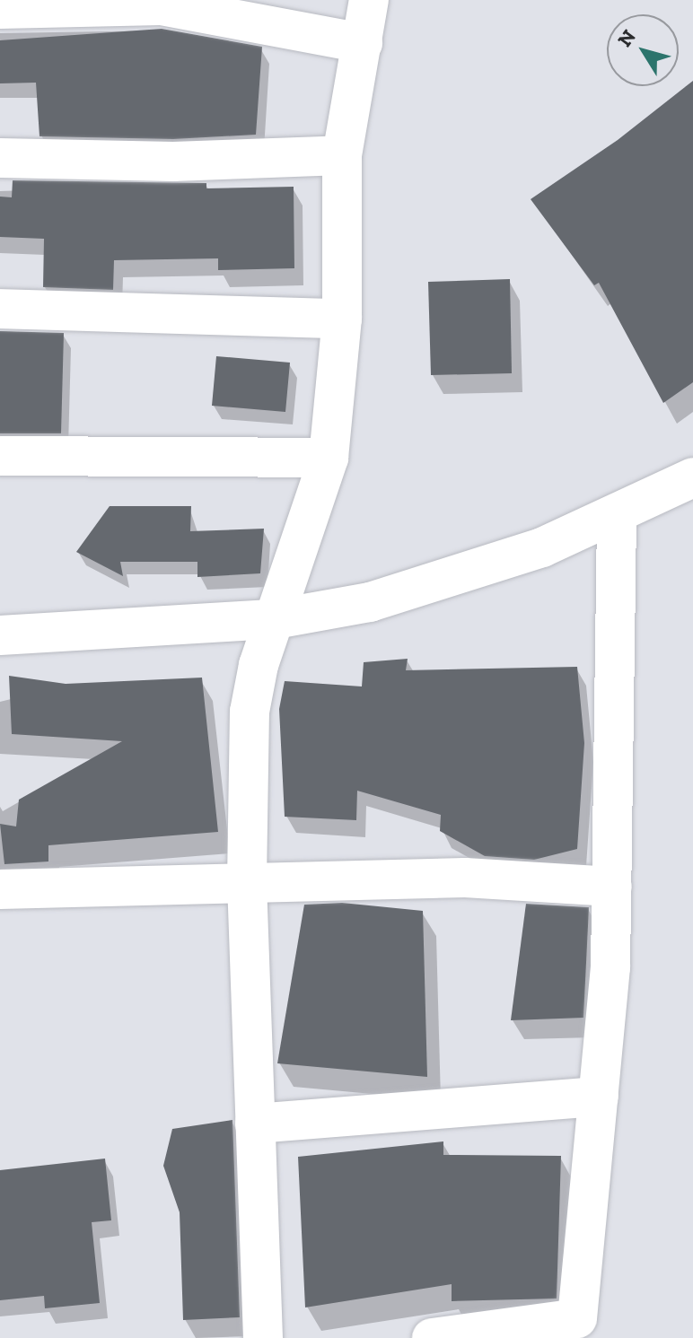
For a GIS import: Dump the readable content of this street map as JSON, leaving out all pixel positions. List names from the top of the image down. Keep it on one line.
{"north":"top left"}
